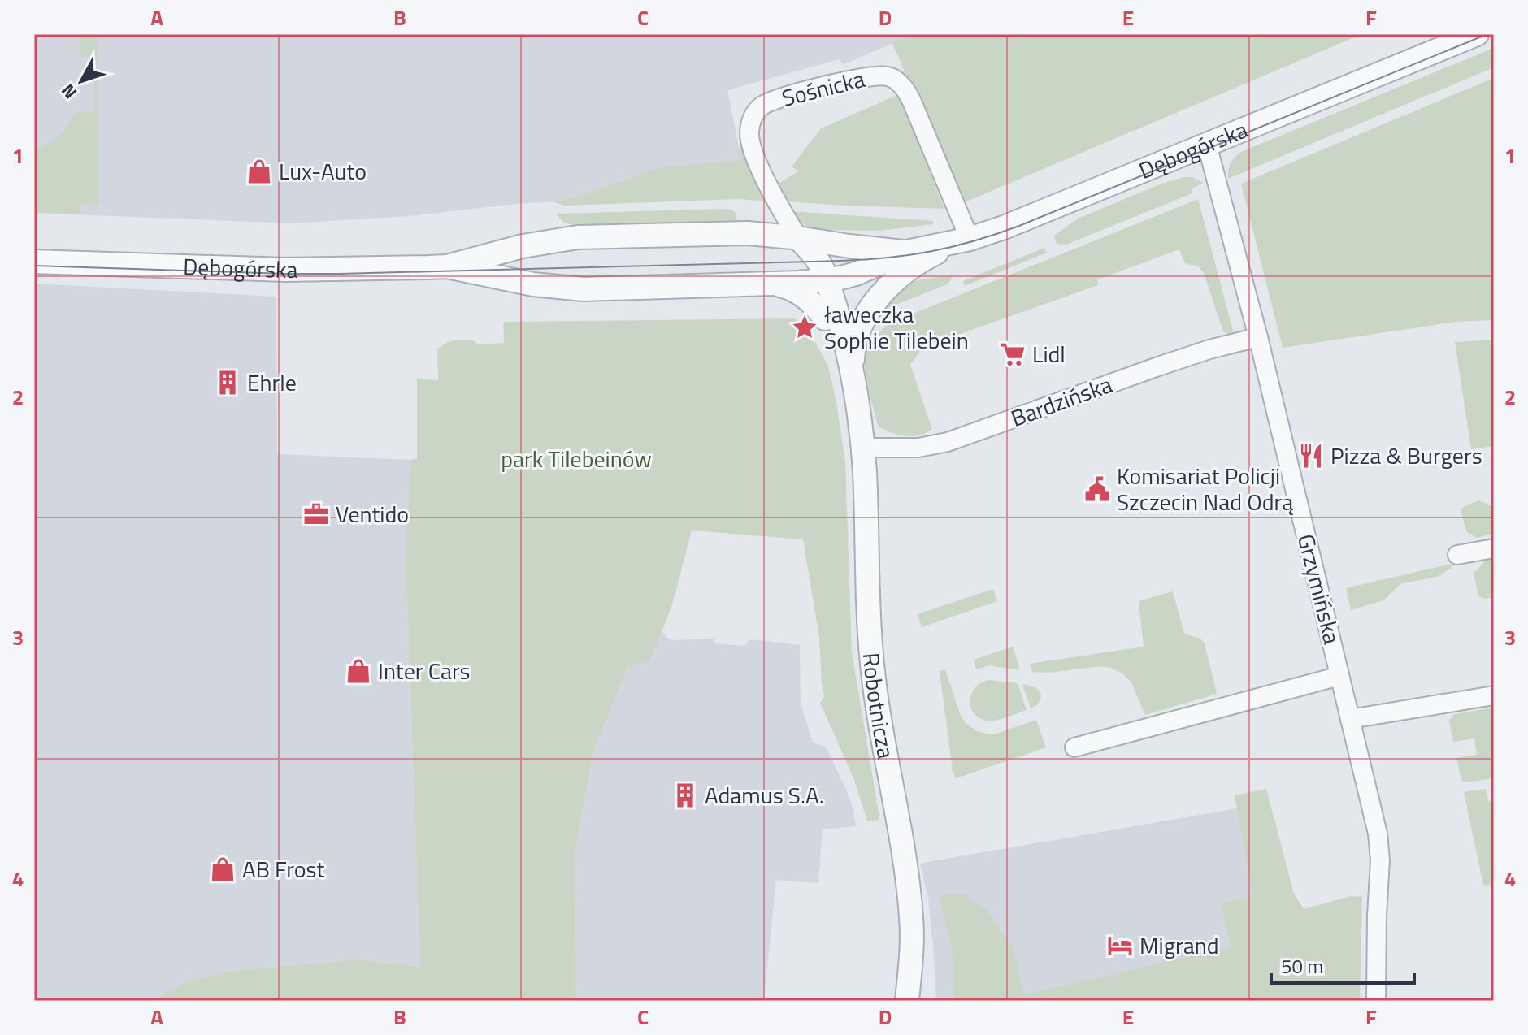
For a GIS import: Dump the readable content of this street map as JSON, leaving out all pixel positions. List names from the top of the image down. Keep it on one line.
{"streets":{"street":["Sośnicka","Dębogórska","Bardzińska","Grzymińska","Robotnicza"]},"crossings":[["Sośnicka","Dębogórska"],["Sośnicka","Robotnicza"],["Dębogórska","Grzymińska"],["Dębogórska","Robotnicza"],["Bardzińska","Grzymińska"],["Bardzińska","Robotnicza"]],"parks":["park Tilebeinów"],"places":{"shop":["Lux-Auto","Inter Cars","AB Frost"],"place":["ławeczka Sophie Tilebein"],"supermarket":["Lidl"],"building":["Ehrle","Adamus S.A."],"restaurant":["Pizza & Burgers"],"public building":["Komisariat Policji Szczecin Nad Odrą"],"office":["Ventido"],"hotel":["Migrand"]},"scale_bar":"50 m","north":"bottom left","grid":{"columns":["A","B","C","D","E","F"],"rows":["1","2","3","4"]}}
